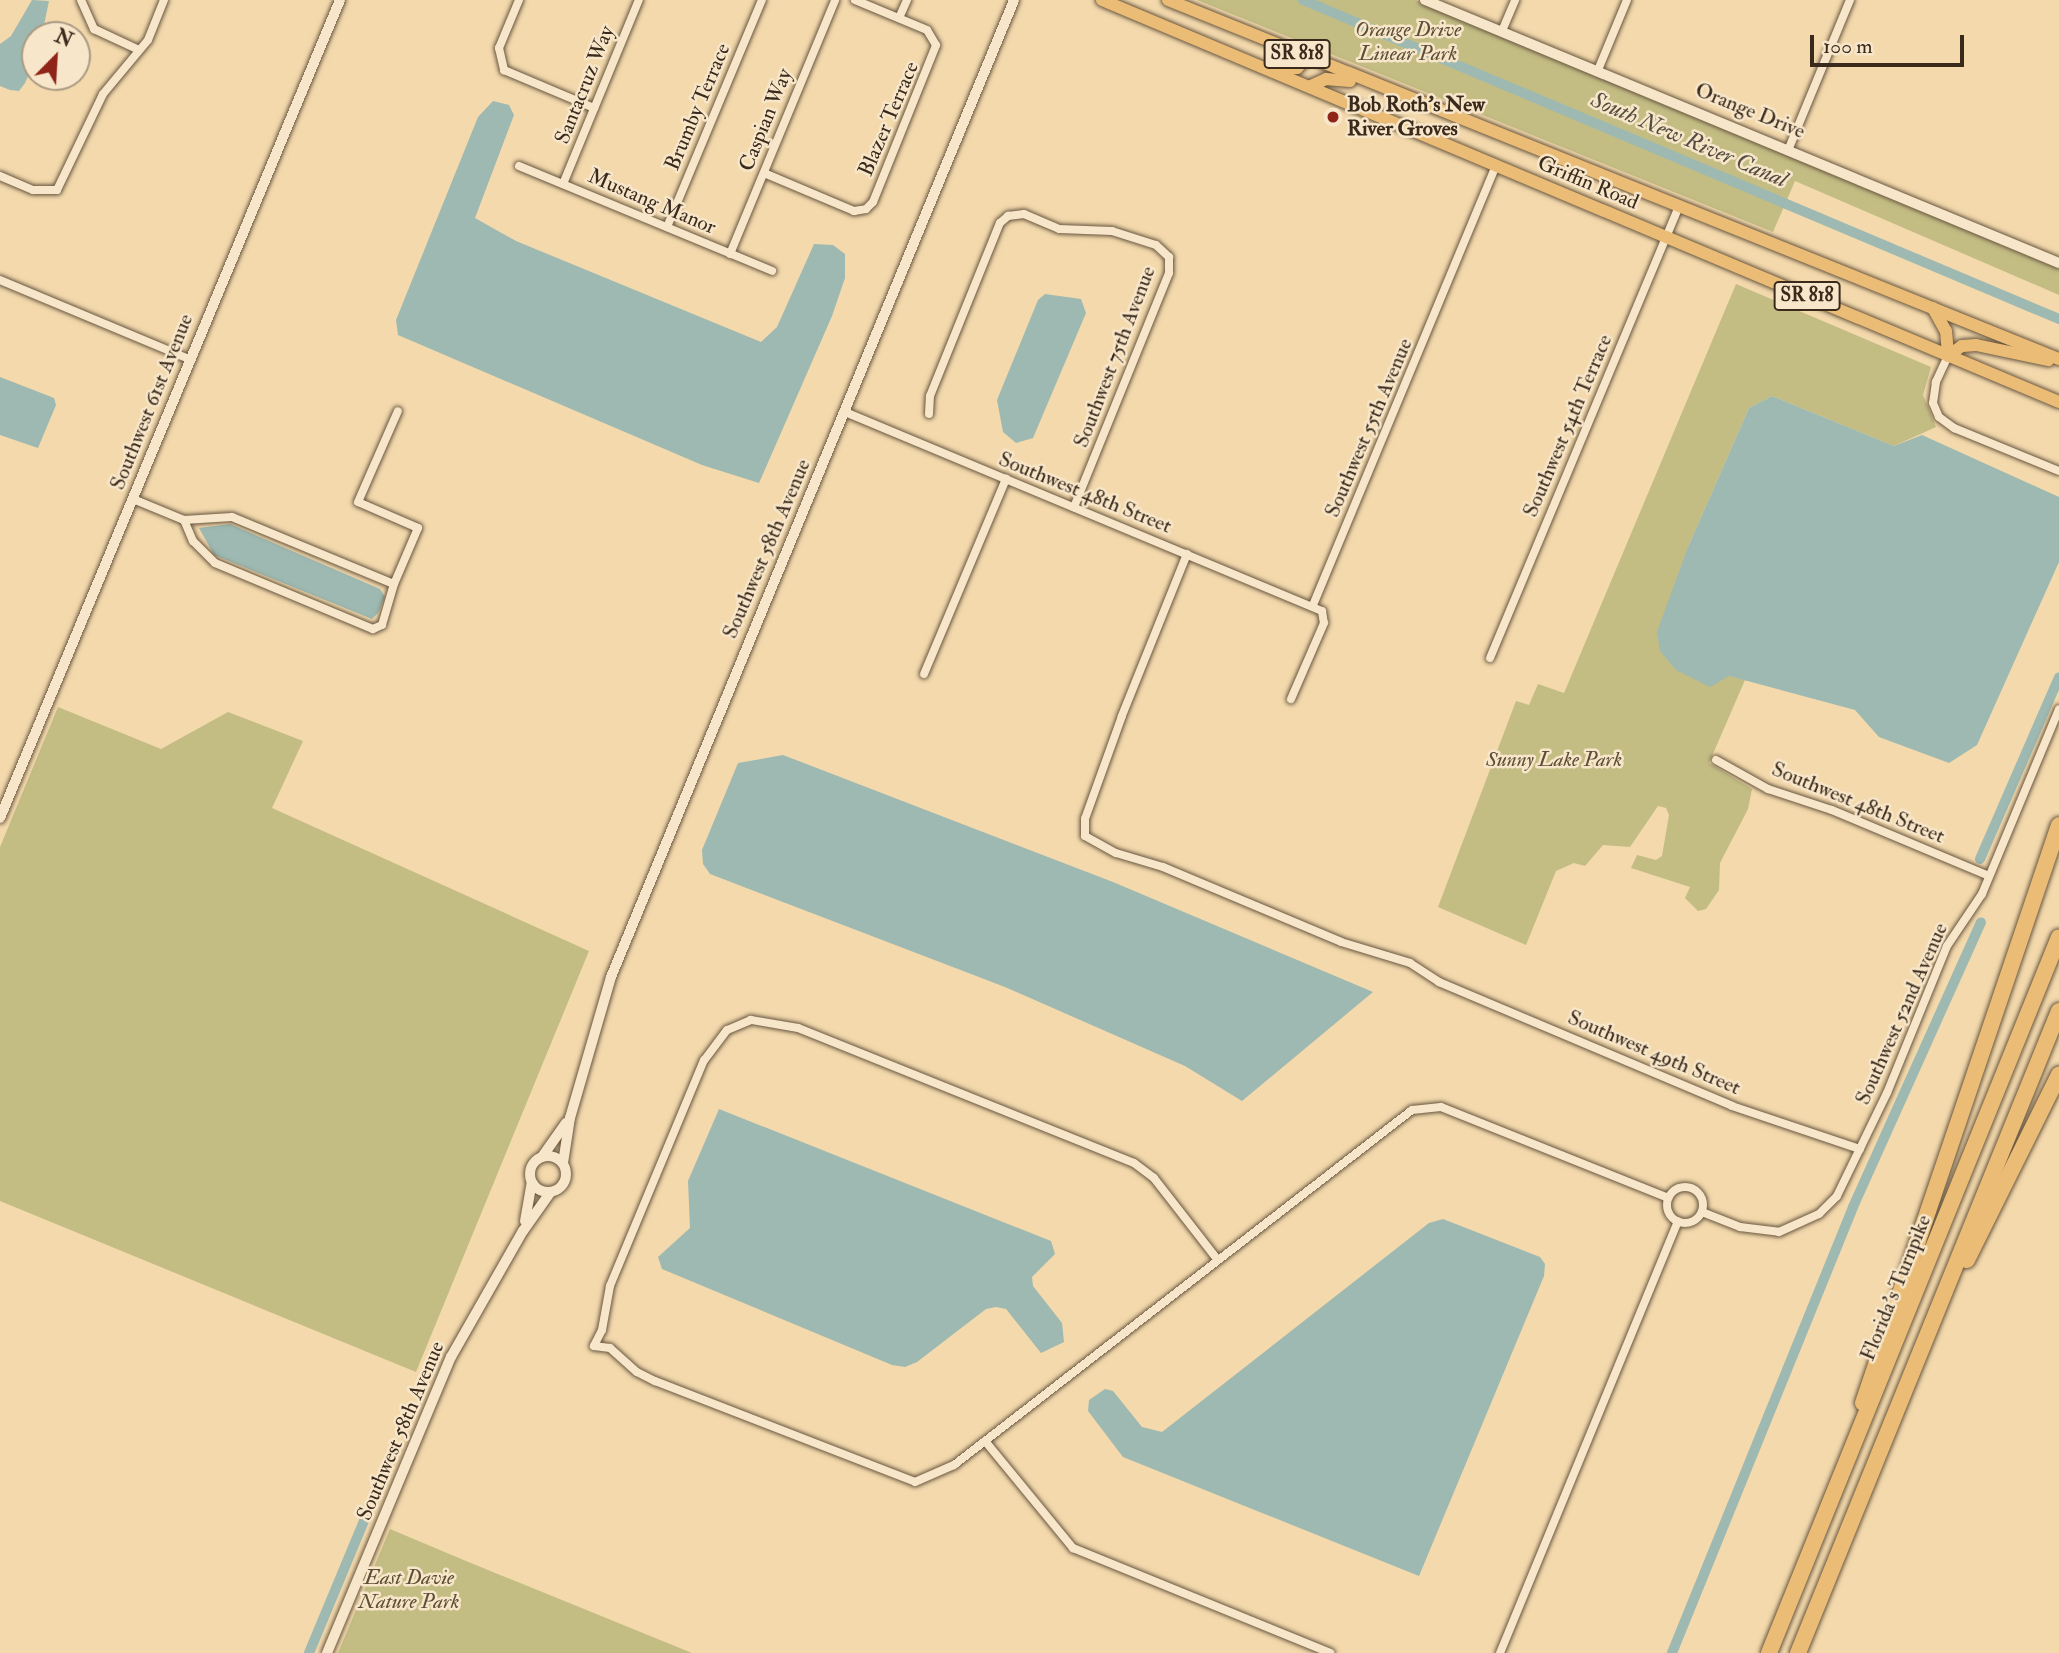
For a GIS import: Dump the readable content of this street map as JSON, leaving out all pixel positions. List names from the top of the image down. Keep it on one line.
{"streets":{"highway":["Florida's Turnpike"],"main road":["SR 818","Griffin Road"],"street":["Santacruz Way","Brumby Terrace","Orange Drive","Blazer Terrace","Caspian Way","Mustang Manor","Southwest 75th Avenue","Southwest 61st Avenue","Southwest 54th Terrace","Southwest 55th Avenue","Southwest 48th Street","Southwest 58th Avenue","Southwest 52nd Avenue","Southwest 49th Street"]},"crossings":[["Santacruz Way","Mustang Manor"],["Brumby Terrace","Mustang Manor"],["Blazer Terrace","Caspian Way"],["Caspian Way","Mustang Manor"],["Griffin Road","Southwest 54th Terrace"],["Griffin Road","Southwest 55th Avenue"],["Southwest 75th Avenue","Southwest 48th Street"],["Southwest 55th Avenue","Southwest 48th Street"],["Southwest 48th Street","Southwest 58th Avenue"],["Southwest 48th Street","Southwest 52nd Avenue"],["Southwest 48th Street","Southwest 49th Street"],["Southwest 52nd Avenue","Southwest 49th Street"]],"water":["South New River Canal"],"parks":["Orange Drive Linear Park","Sunny Lake Park","East Davie Nature Park"],"places":["Bob Roth's New River Groves"],"scale_bar":"100 m","north":"top right"}
